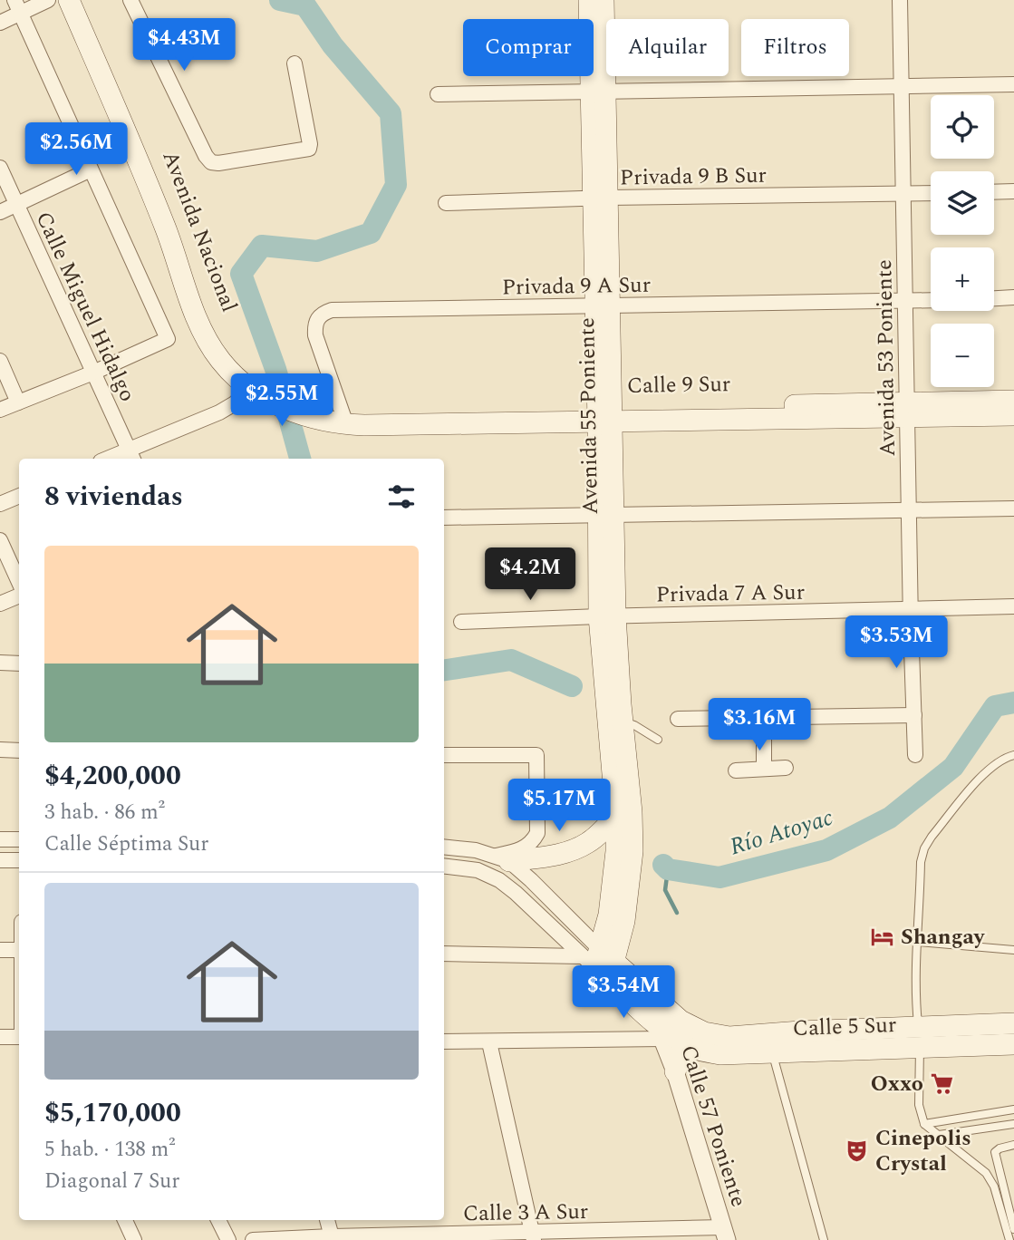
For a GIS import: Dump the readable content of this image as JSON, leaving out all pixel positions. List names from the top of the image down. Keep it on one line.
{"streets":{"main road":["Avenida Nacional","Calle 9 Sur","Avenida 55 Poniente","Calle 5 Sur"],"street":["Privada 9 B Sur","Privada 9 A Sur","Calle Miguel Hidalgo","Avenida 53 Poniente","Privada 7 A Sur","Calle 57 Poniente","Calle 3 A Sur"]},"crossings":[["Privada 9 B Sur","Avenida 53 Poniente"],["Privada 9 B Sur","Avenida 55 Poniente"],["Avenida Nacional","Privada 9 A Sur"],["Avenida Nacional","Calle 9 Sur"],["Privada 9 A Sur","Avenida 53 Poniente"],["Privada 9 A Sur","Calle 9 Sur"],["Privada 9 A Sur","Avenida 55 Poniente"],["Avenida 53 Poniente","Calle 9 Sur"],["Avenida 53 Poniente","Privada 7 A Sur"],["Calle 9 Sur","Avenida 55 Poniente"],["Avenida 55 Poniente","Privada 7 A Sur"],["Calle 57 Poniente","Calle 3 A Sur"]],"water":["Río Atoyac"],"places":{"hotel":["Shangay"],"supermarket":["Oxxo"],"theatre":["Cinepolis Crystal"]},"page":{"price":["$4.43M","$2.56M","$2.55M","$4.2M","$3.53M","$3.16M","$5.17M","$3.54M"],"chip":["Comprar","Alquilar","Filtros"],"map_buttons":["+","−"],"heading":"8 viviendas","list":[{"name":"$4,200,000","note":"3 hab. · 86 m² · Calle Séptima Sur"},{"name":"$5,170,000","note":"5 hab. · 138 m² · Diagonal 7 Sur"}]}}
